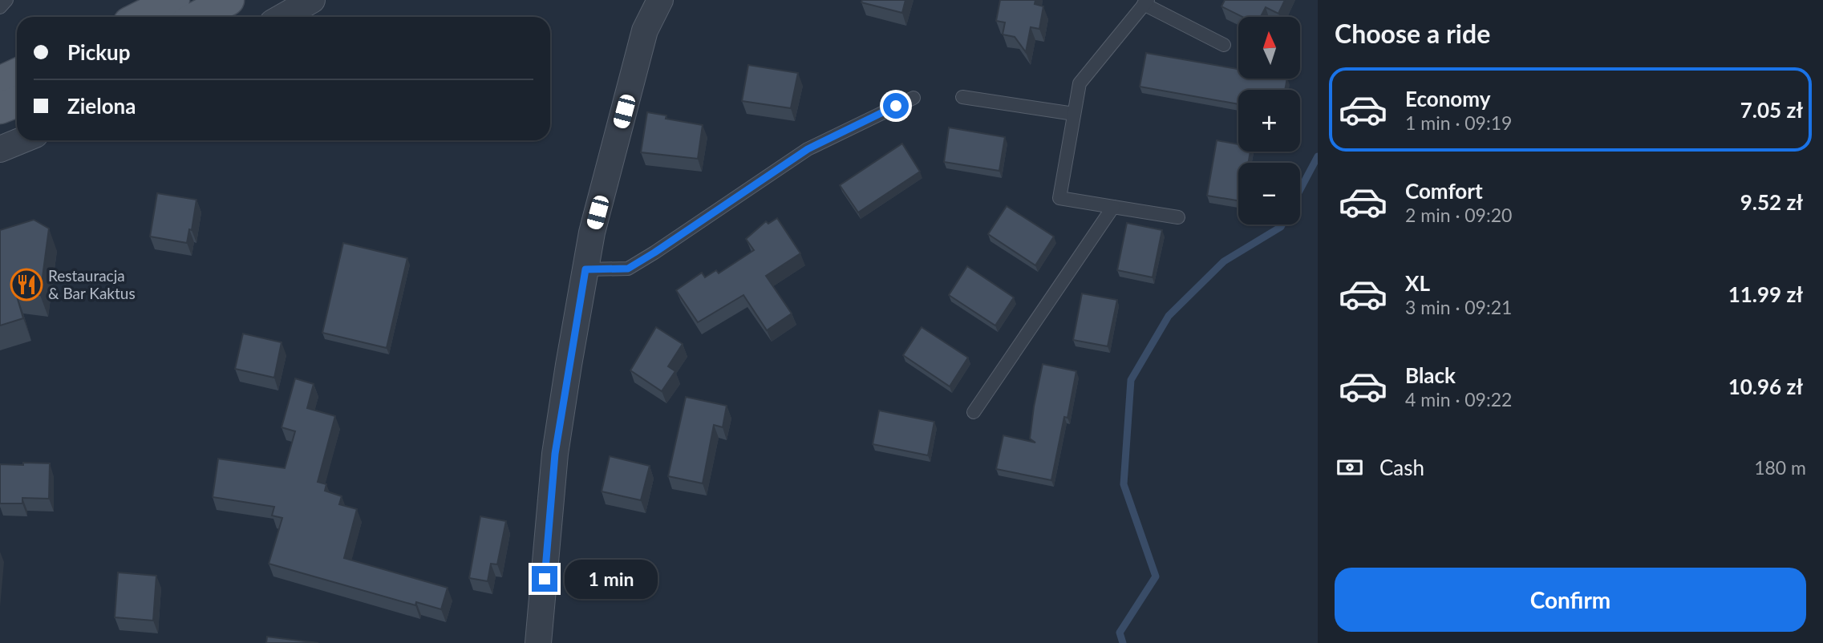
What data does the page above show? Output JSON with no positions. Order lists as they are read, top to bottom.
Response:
{
  "places": {
    "restaurant": ["Restauracja & Bar Kaktus"]
  },
  "north": "top",
  "page": {
    "heading": "Choose a ride",
    "map_buttons": ["+", "−"],
    "banner": ["Pickup", "Zielona"],
    "list": [
      {
        "name": "Economy",
        "note": "1 min · 09:19",
        "value": "7.05 zł"
      },
      {
        "name": "Comfort",
        "note": "2 min · 09:20",
        "value": "9.52 zł"
      },
      {
        "name": "XL",
        "note": "3 min · 09:21",
        "value": "11.99 zł"
      },
      {
        "name": "Black",
        "note": "4 min · 09:22",
        "value": "10.96 zł"
      }
    ],
    "pay": ["Cash", "180 m"],
    "buttons": "Confirm",
    "bubble": "1 min"
  }
}
